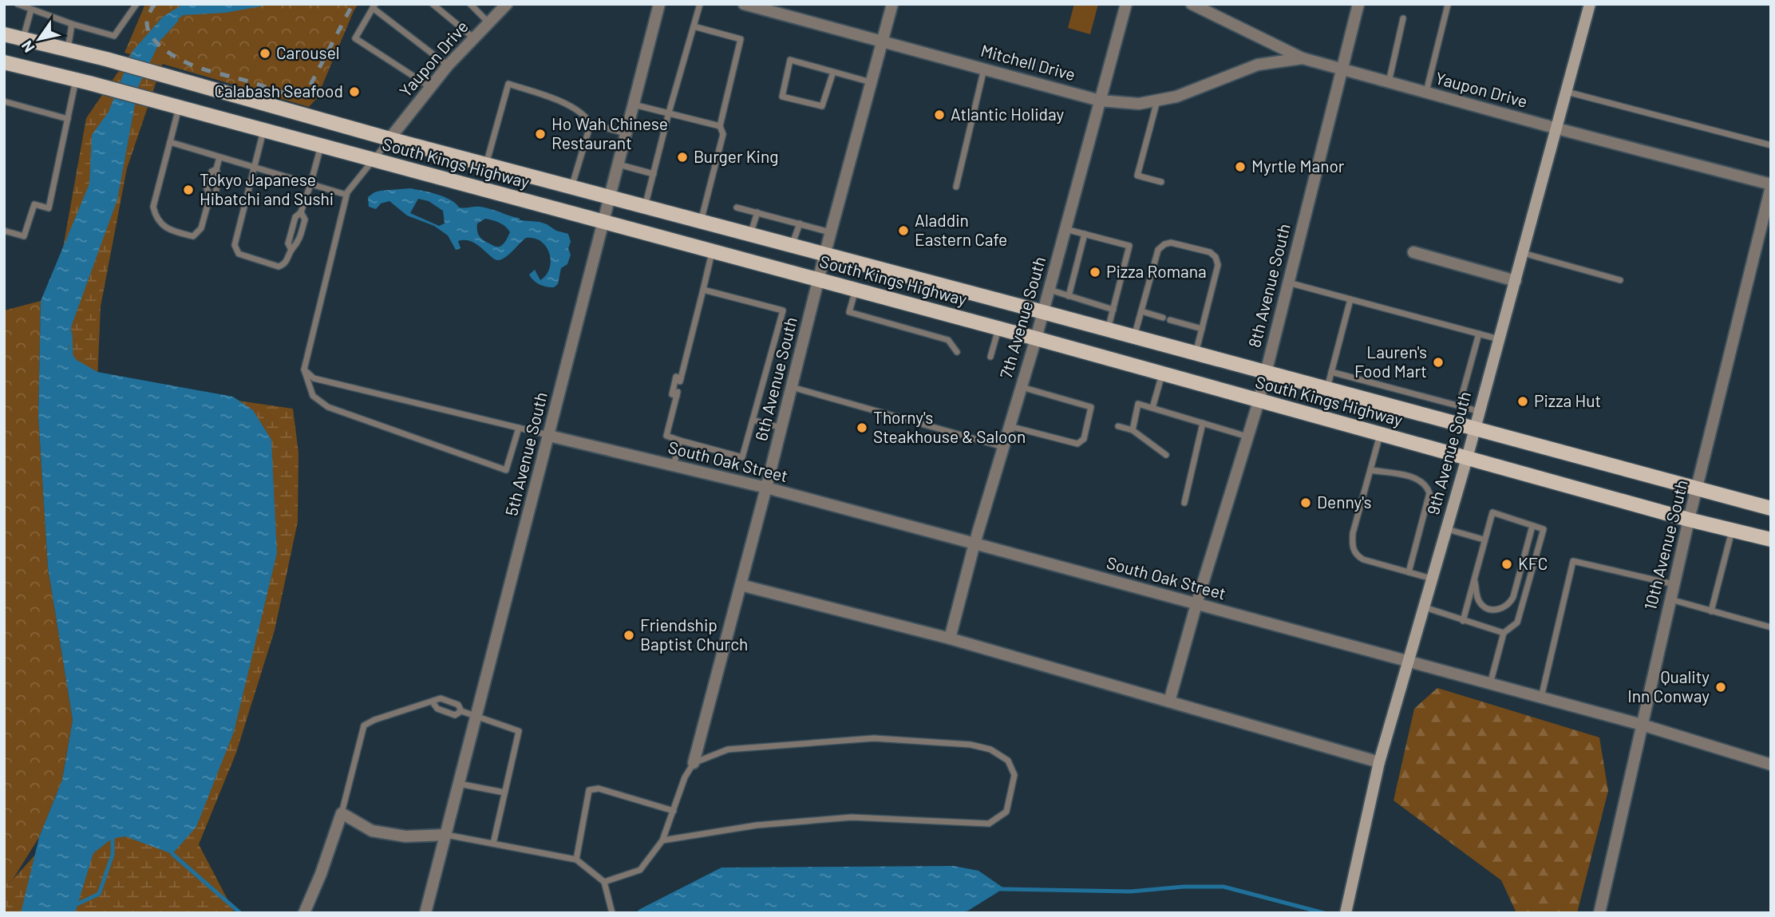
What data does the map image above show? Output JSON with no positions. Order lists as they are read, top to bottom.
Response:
{
  "streets": {
    "main road": ["South Kings Highway"],
    "street": [
      "Yaupon Drive",
      "Mitchell Drive",
      "8th Avenue South",
      "7th Avenue South",
      "6th Avenue South",
      "9th Avenue South",
      "5th Avenue South",
      "South Oak Street",
      "10th Avenue South"
    ]
  },
  "crossings": [
    ["Yaupon Drive", "Mitchell Drive"],
    ["Yaupon Drive", "South Kings Highway"],
    ["Yaupon Drive", "8th Avenue South"],
    ["Yaupon Drive", "9th Avenue South"],
    ["Yaupon Drive", "10th Avenue South"],
    ["Mitchell Drive", "7th Avenue South"],
    ["Mitchell Drive", "6th Avenue South"],
    ["South Kings Highway", "8th Avenue South"],
    ["South Kings Highway", "7th Avenue South"],
    ["South Kings Highway", "6th Avenue South"],
    ["South Kings Highway", "9th Avenue South"],
    ["South Kings Highway", "5th Avenue South"],
    ["South Kings Highway", "10th Avenue South"],
    ["8th Avenue South", "South Oak Street"],
    ["7th Avenue South", "South Oak Street"],
    ["6th Avenue South", "South Oak Street"],
    ["9th Avenue South", "South Oak Street"],
    ["5th Avenue South", "South Oak Street"],
    ["South Oak Street", "10th Avenue South"]
  ],
  "places": [
    "Carousel",
    "Calabash Seafood",
    "Atlantic Holiday",
    "Ho Wah Chinese Restaurant",
    "Burger King",
    "Myrtle Manor",
    "Tokyo Japanese Hibatchi and Sushi",
    "Aladdin Eastern Cafe",
    "Pizza Romana",
    "Lauren's Food Mart",
    "Pizza Hut",
    "Thorny's Steakhouse & Saloon",
    "Denny's",
    "KFC",
    "Friendship Baptist Church",
    "Quality Inn Conway"
  ],
  "north": "bottom left"
}
